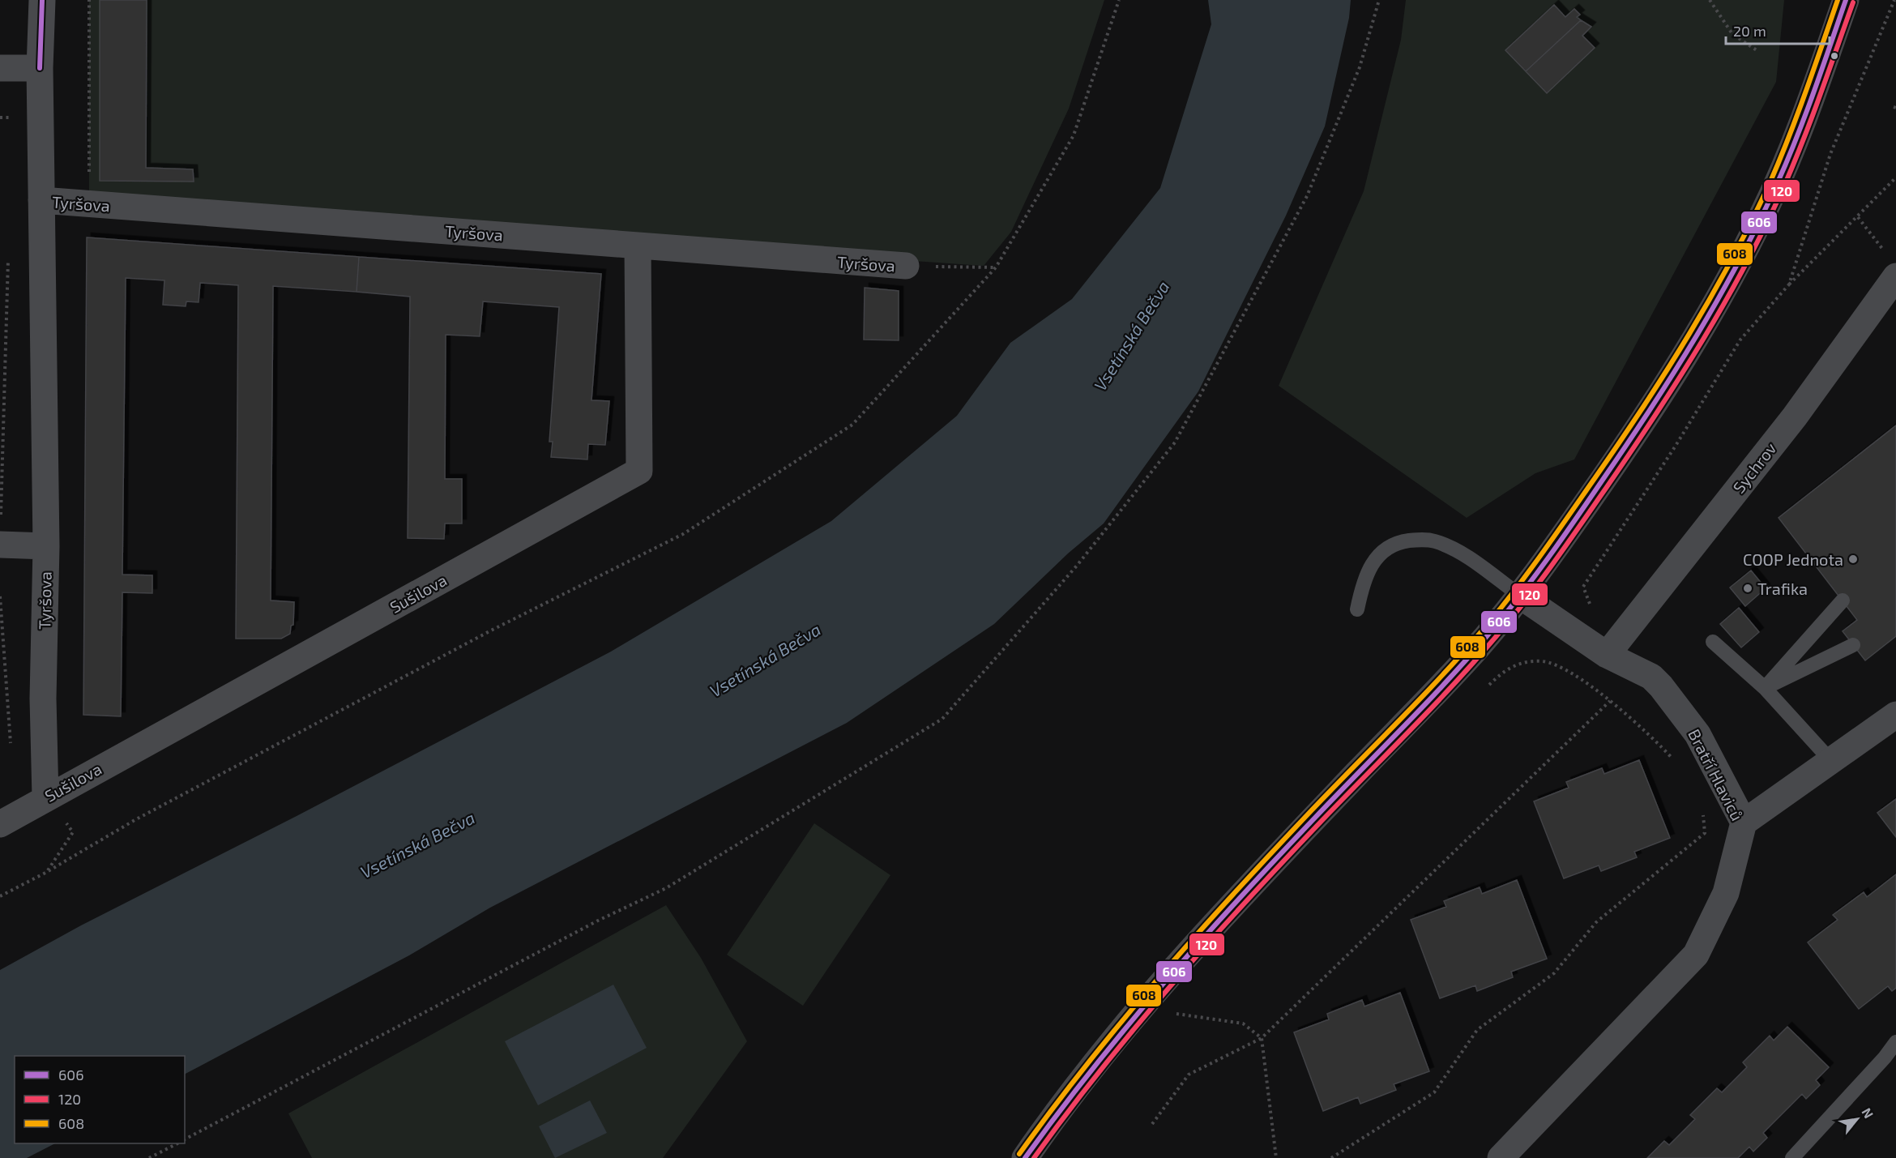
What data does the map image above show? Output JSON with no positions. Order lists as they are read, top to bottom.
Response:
{
  "streets": {
    "street": [
      "Tyršova",
      "Sychrov",
      "Sušilova",
      "Bratří Hlaviců"
    ]
  },
  "crossings": [
    ["Tyršova", "Sušilova"],
    ["Sychrov", "Bratří Hlaviců"]
  ],
  "water": ["Vsetínská Bečva"],
  "places": ["COOP Jednota", "Trafika"],
  "lines": ["transit line 606", "transit line 608", "transit line 120"],
  "legend": ["606", "120", "608"],
  "scale_bar": "20 m",
  "north": "top right"
}
